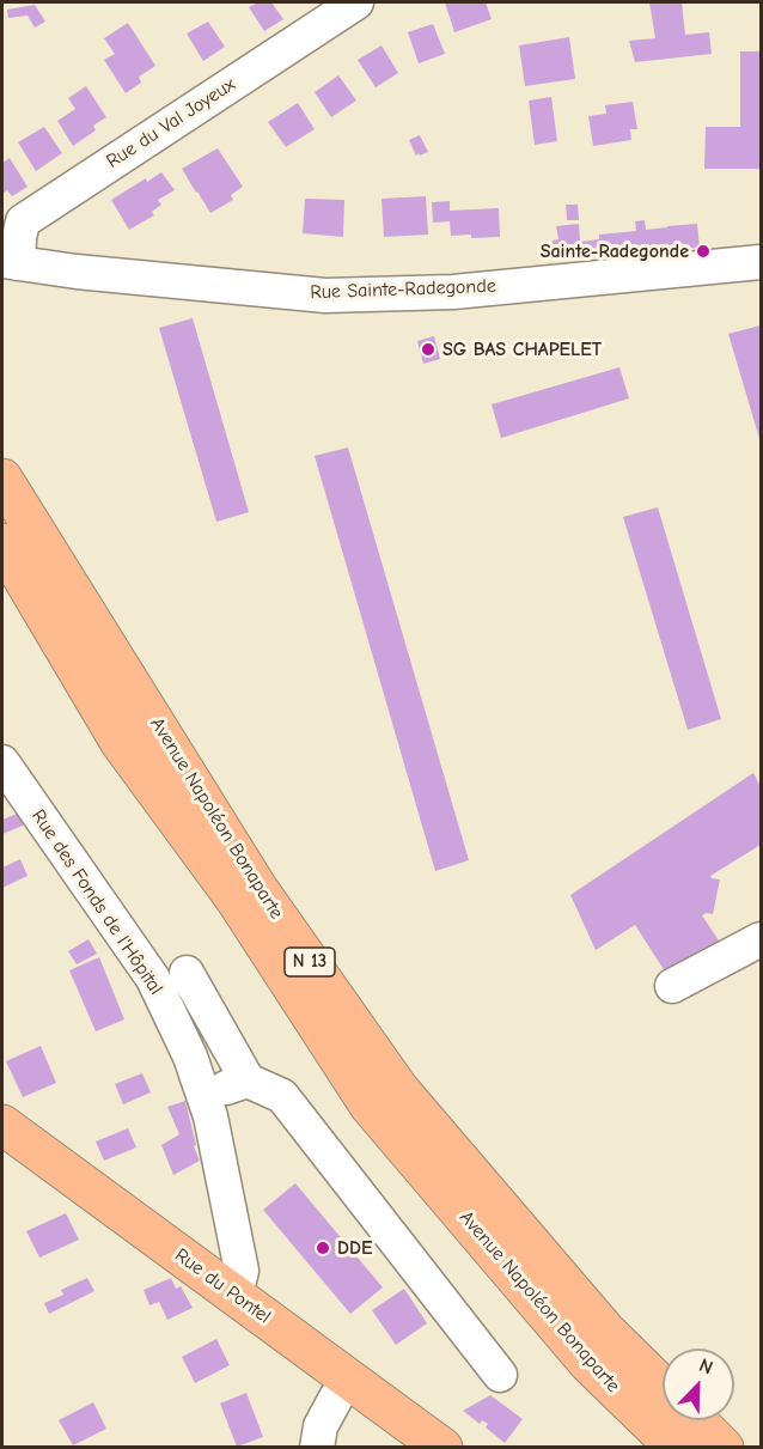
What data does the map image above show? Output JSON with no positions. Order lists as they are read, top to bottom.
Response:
{
  "streets": {
    "main road": ["Avenue Napoléon Bonaparte", "N 13", "Rue du Pontel"],
    "street": ["Rue du Val Joyeux", "Rue Sainte-Radegonde", "Rue des Fonds de l'Hôpital"]
  },
  "crossings": [
    ["Rue du Val Joyeux", "Rue Sainte-Radegonde"],
    ["Rue des Fonds de l'Hôpital", "Rue du Pontel"]
  ],
  "places": ["Sainte-Radegonde", "SG BAS CHAPELET", "DDE"],
  "north": "top right"
}
